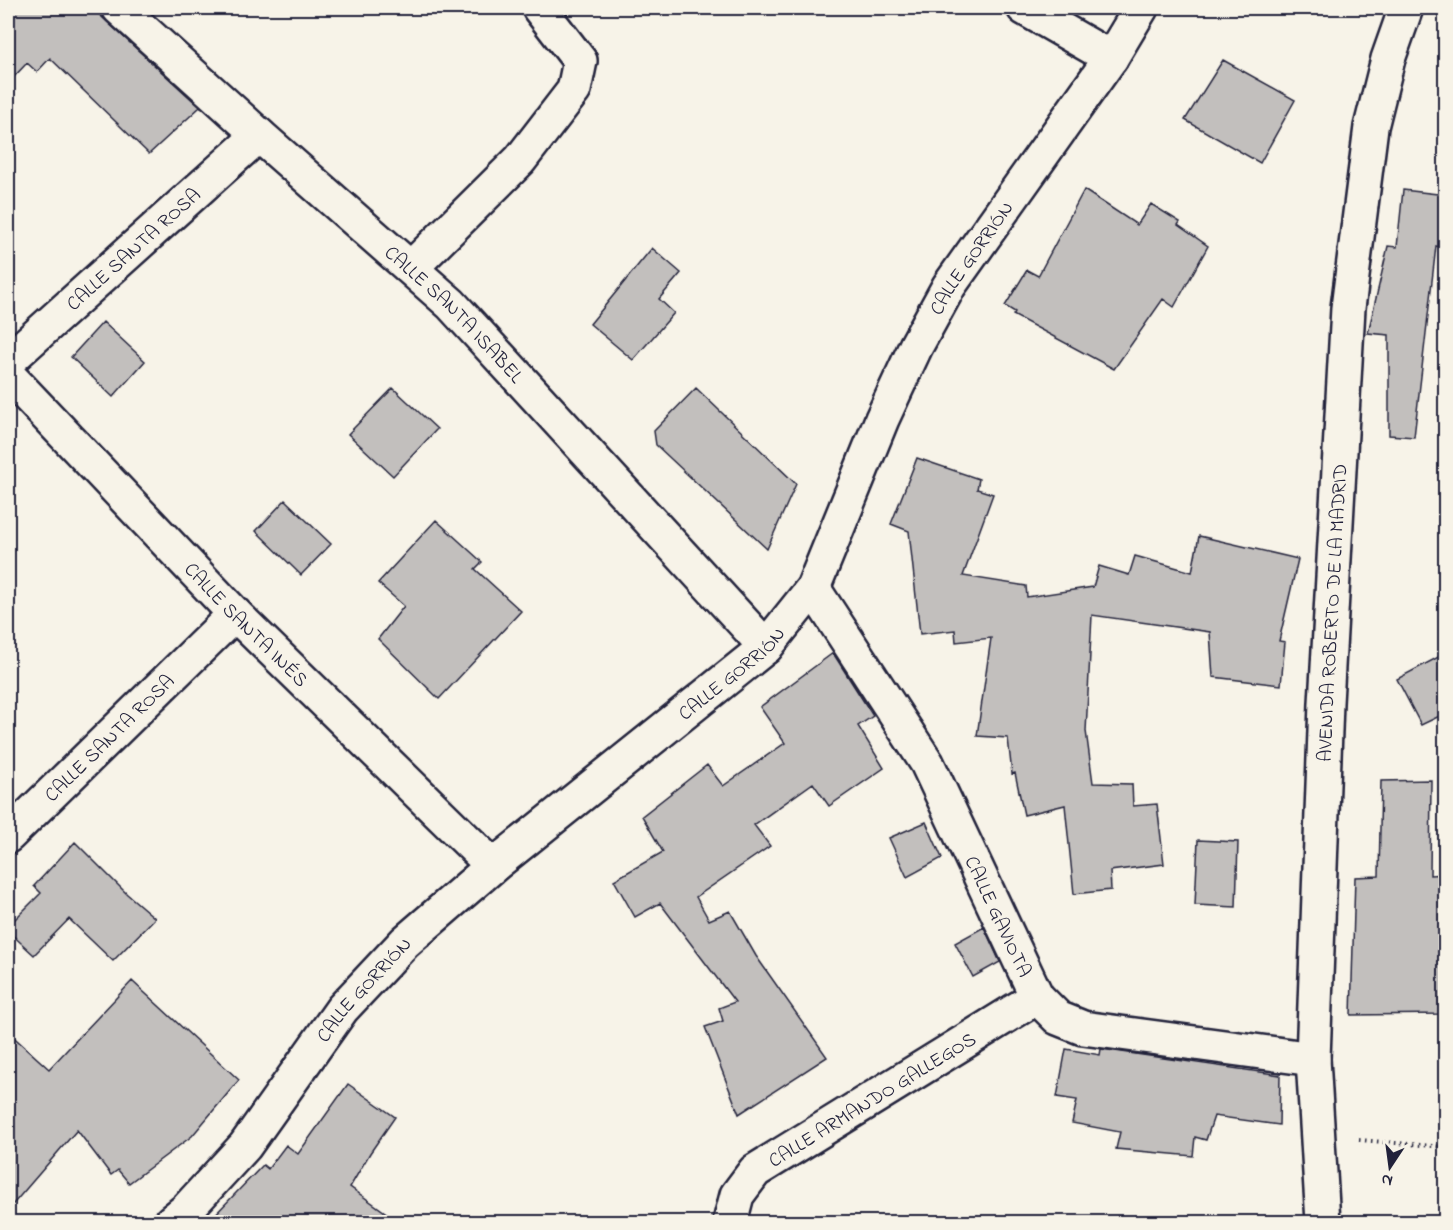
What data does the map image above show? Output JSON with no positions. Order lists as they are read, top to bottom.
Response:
{
  "streets": {
    "street": [
      "CALLE SANTA ROSA",
      "CALLE GORRIÓN",
      "CALLE SANTA ISABEL",
      "AVENIDA ROBERTO DE LA MADRID",
      "CALLE SANTA INÉS",
      "CALLE GAVIOTA",
      "CALLE ARMANDO GALLEGOS"
    ]
  },
  "crossings": [
    ["CALLE SANTA ROSA", "CALLE SANTA ISABEL"],
    ["CALLE SANTA ROSA", "CALLE SANTA INÉS"],
    ["CALLE GORRIÓN", "CALLE SANTA ISABEL"],
    ["CALLE GORRIÓN", "CALLE SANTA INÉS"],
    ["CALLE GORRIÓN", "CALLE GAVIOTA"],
    ["AVENIDA ROBERTO DE LA MADRID", "CALLE GAVIOTA"],
    ["CALLE GAVIOTA", "CALLE ARMANDO GALLEGOS"]
  ],
  "north": "bottom"
}
